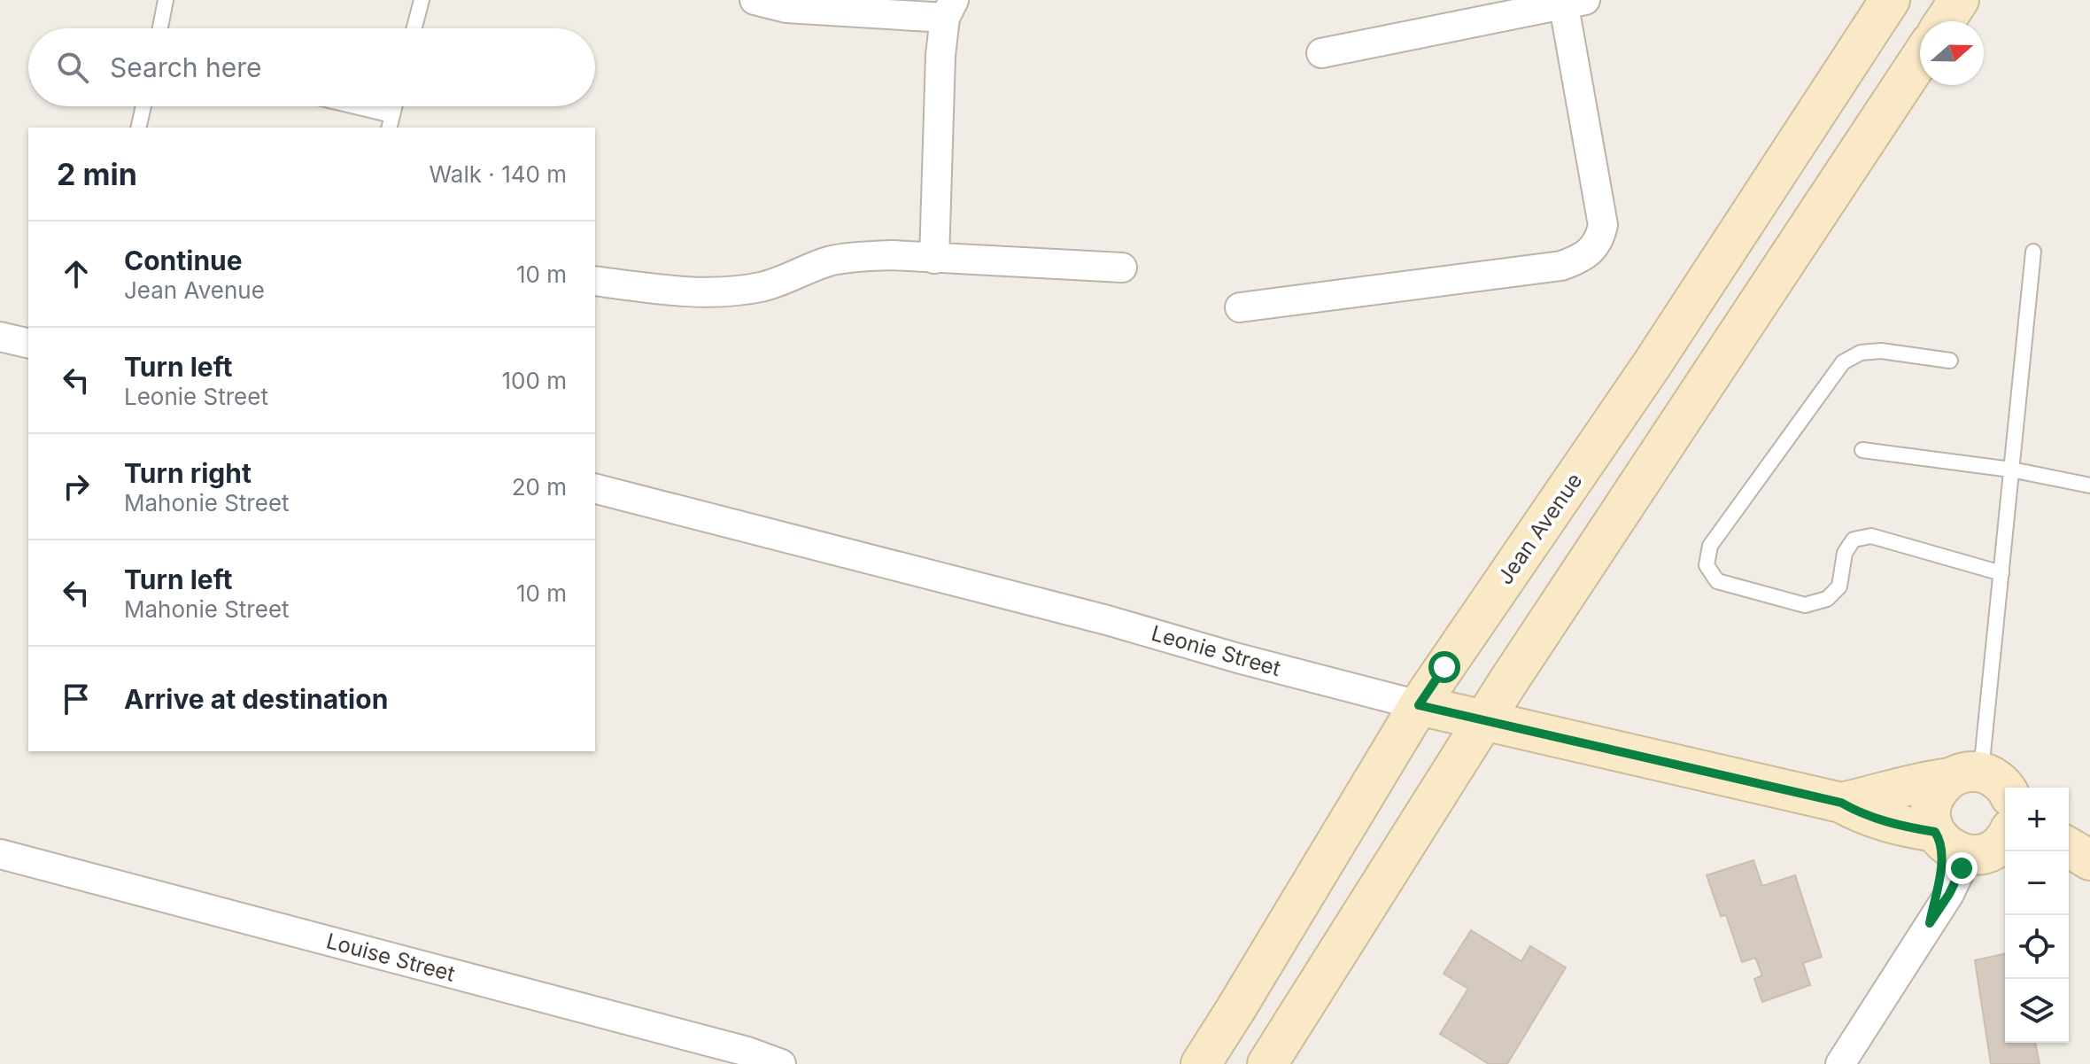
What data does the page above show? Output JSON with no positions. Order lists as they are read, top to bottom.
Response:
{
  "streets": {
    "main road": ["Jean Avenue", "Leonie Street"],
    "street": ["Louise Street"]
  },
  "crossings": [
    ["Jean Avenue", "Leonie Street"]
  ],
  "north": "right",
  "page": {
    "search": "Search here",
    "heading": ["2 min", "Walk · 140 m"],
    "list": [
      ["Continue", "Jean Avenue", "10 m"],
      ["Turn left", "Leonie Street", "100 m"],
      ["Turn right", "Mahonie Street", "20 m"],
      ["Turn left", "Mahonie Street", "10 m"],
      "Arrive at destination"
    ],
    "map_buttons": ["+", "−"]
  }
}
